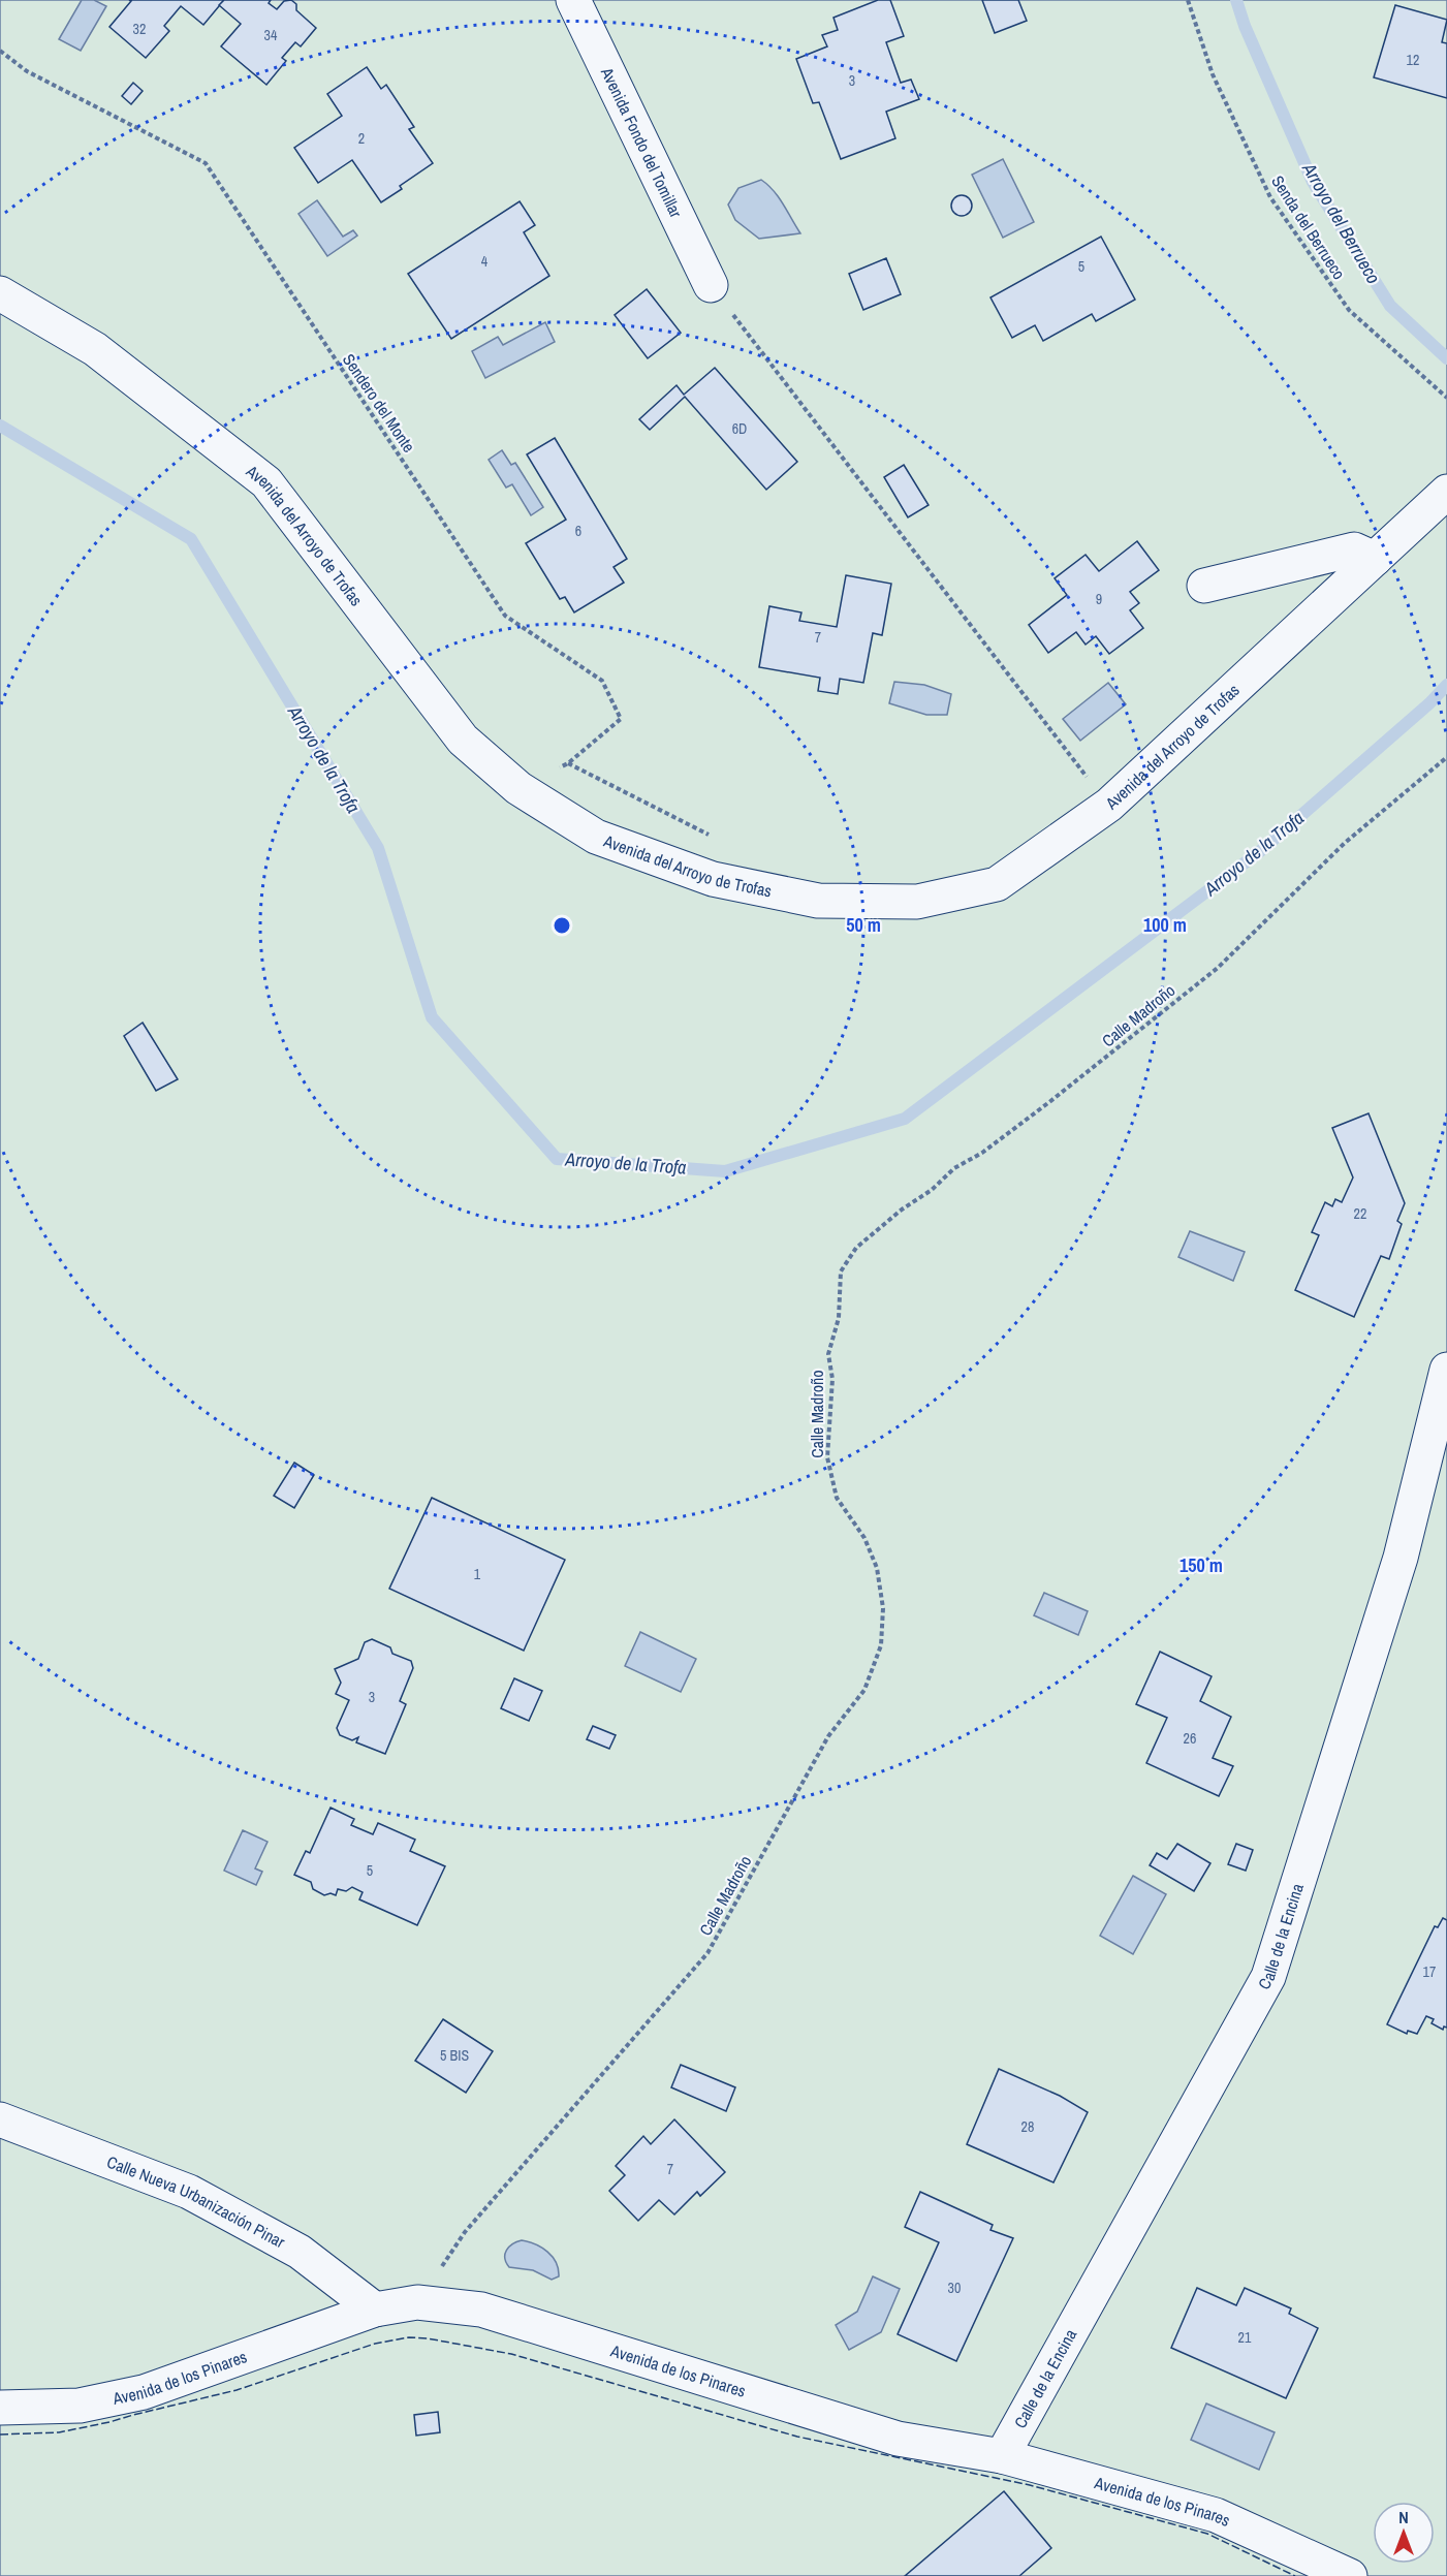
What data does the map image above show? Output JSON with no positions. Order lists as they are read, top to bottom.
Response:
{
  "streets": {
    "street": [
      "Avenida Fondo del Tomillar",
      "Avenida del Arroyo de Trofas",
      "Calle de la Encina",
      "Calle Nueva Urbanización Pinar",
      "Avenida de los Pinares"
    ],
    "path": ["Senda del Berrueco", "Sendero del Monte", "Calle Madroño"]
  },
  "crossings": [
    ["Sendero del Monte", "Avenida del Arroyo de Trofas"],
    ["Calle Madroño", "Avenida de los Pinares"],
    ["Calle de la Encina", "Avenida de los Pinares"],
    ["Calle Nueva Urbanización Pinar", "Avenida de los Pinares"]
  ],
  "water": ["Arroyo del Berrueco", "Arroyo de la Trofa"],
  "house_numbers": [
    "32",
    "34",
    "12",
    "3",
    "2",
    "4",
    "5",
    "6D",
    "6",
    "9",
    "7",
    "22",
    "1",
    "3",
    "26",
    "5",
    "17",
    "5 BIS",
    "28",
    "7",
    "30",
    "21"
  ],
  "north": "top",
  "rings": ["50 m", "100 m", "150 m"]
}
